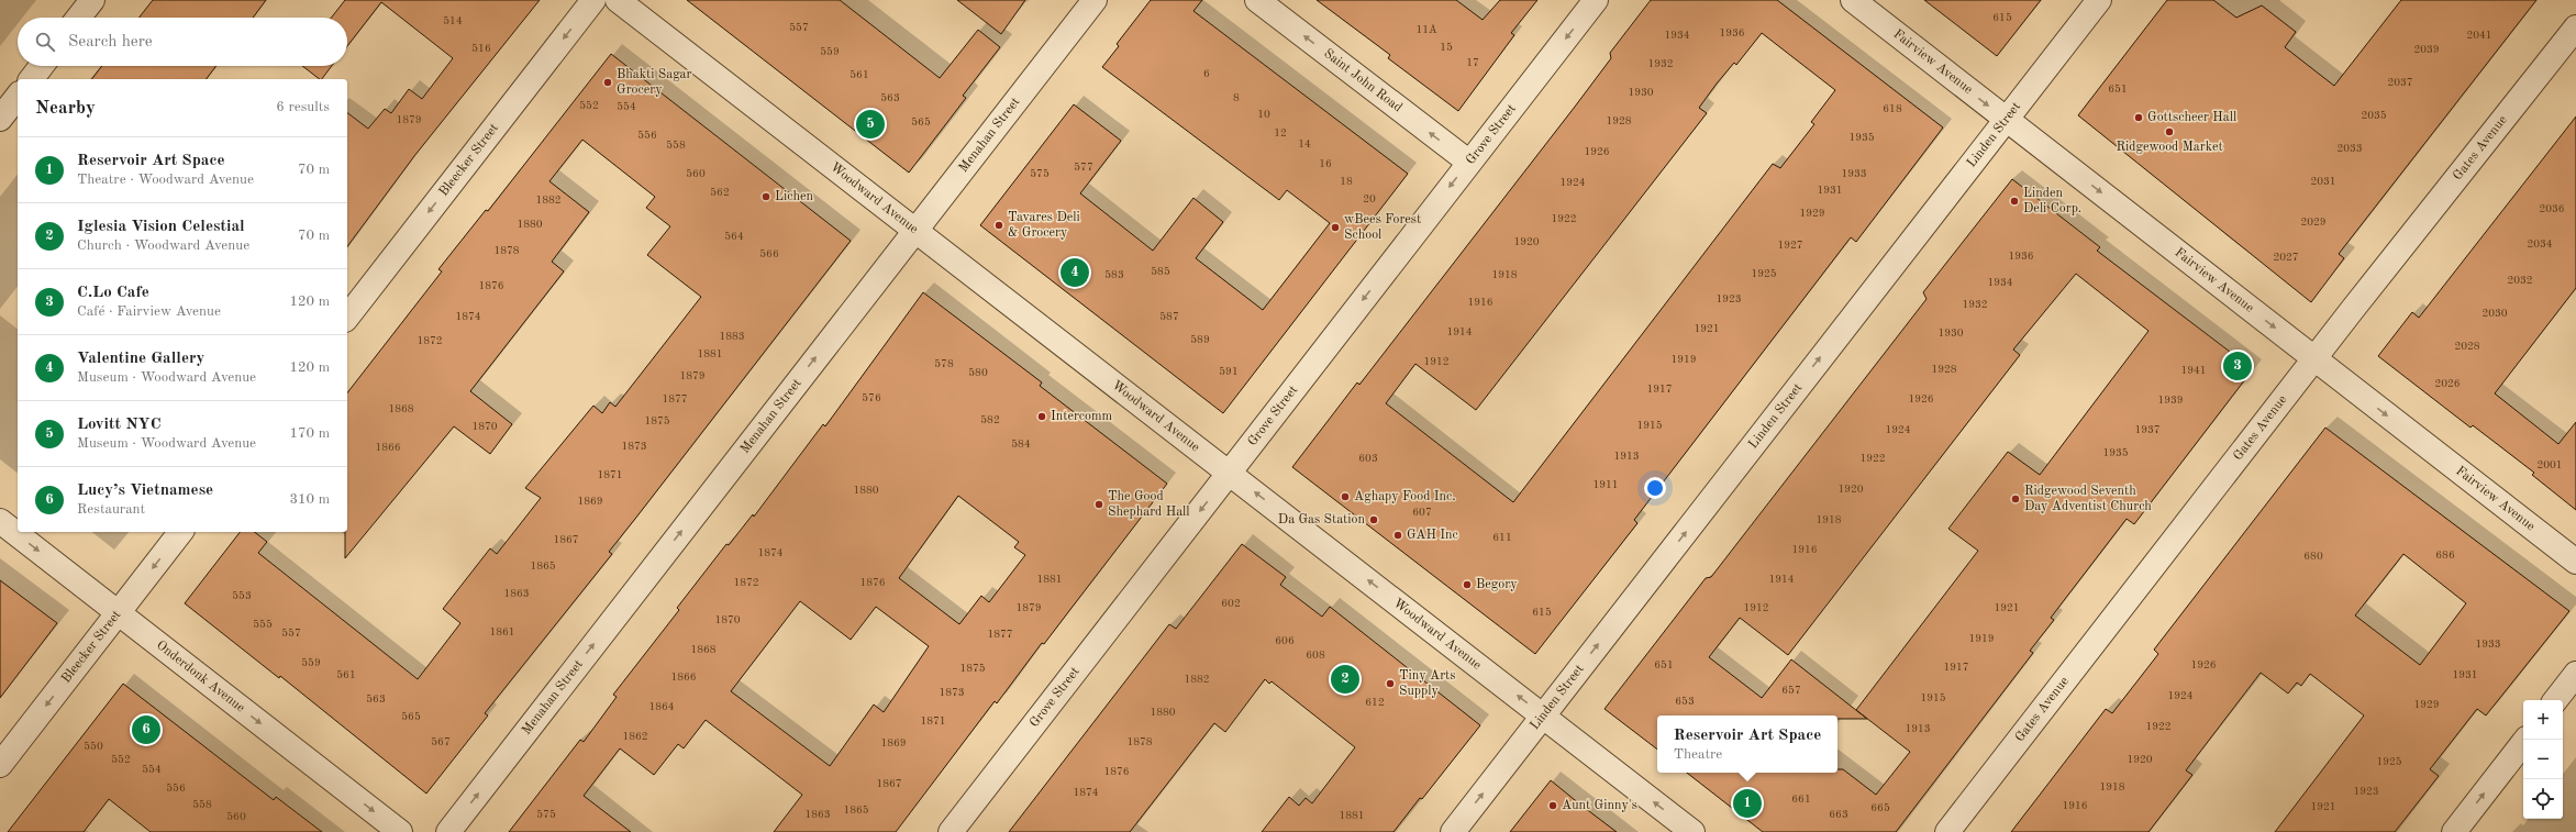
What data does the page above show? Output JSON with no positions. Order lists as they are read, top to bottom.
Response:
{
  "streets": {
    "street": [
      "Fairview Avenue",
      "Saint John Road",
      "Grove Street",
      "Linden Street",
      "Menahan Street",
      "Gates Avenue",
      "Bleecker Street",
      "Woodward Avenue",
      "Onderdonk Avenue"
    ]
  },
  "crossings": [
    ["Fairview Avenue", "Linden Street"],
    ["Fairview Avenue", "Gates Avenue"],
    ["Saint John Road", "Grove Street"],
    ["Grove Street", "Woodward Avenue"],
    ["Linden Street", "Woodward Avenue"],
    ["Menahan Street", "Woodward Avenue"],
    ["Bleecker Street", "Onderdonk Avenue"]
  ],
  "one_way": [
    "Fairview Avenue",
    "Saint John Road",
    "Grove Street",
    "Linden Street",
    "Menahan Street",
    "Bleecker Street",
    "Woodward Avenue",
    "Onderdonk Avenue"
  ],
  "places": [
    "Bhakti Sagar Grocery",
    "Gottscheer Hall",
    "Ridgewood Market",
    "Lichen",
    "Linden Deli Corp.",
    "Tavares Deli & Grocery",
    "wBees Forest School",
    "Intercomm",
    "Aghapy Food Inc.",
    "Ridgewood Seventh Day Adventist Church",
    "The Good Shephard Hall",
    "Da Gas Station",
    "GAH Inc",
    "Begory",
    "Tiny Arts Supply",
    "Aunt Ginny's"
  ],
  "house_numbers": [
    "615",
    "514",
    "557",
    "11A",
    "1936",
    "1934",
    "2041",
    "15",
    "516",
    "2039",
    "559",
    "17",
    "1932",
    "6",
    "561",
    "2037",
    "651",
    "1930",
    "563",
    "8",
    "552",
    "554",
    "618",
    "10",
    "2035",
    "1879",
    "1928",
    "565",
    "12",
    "556",
    "1935",
    "14",
    "558",
    "2033",
    "1926",
    "16",
    "577",
    "560",
    "575",
    "1933",
    "18",
    "2031",
    "1924",
    "1931",
    "562",
    "20",
    "1882",
    "2036",
    "1929",
    "1922",
    "2029",
    "1880",
    "564",
    "1920",
    "2034",
    "1927",
    "1878",
    "566",
    "1936",
    "2027",
    "585",
    "1925",
    "583",
    "1918",
    "2032",
    "1934",
    "1876",
    "1923",
    "1916",
    "1932",
    "2030",
    "1874",
    "587",
    "1921",
    "1914",
    "1930",
    "1883",
    "589",
    "1872",
    "2028",
    "1881",
    "1919",
    "1912",
    "578",
    "1928",
    "1941",
    "591",
    "580",
    "1879",
    "2026",
    "1917",
    "576",
    "1877",
    "1926",
    "1939",
    "1868",
    "582",
    "1875",
    "1915",
    "1870",
    "1924",
    "1937",
    "584",
    "1873",
    "1866",
    "1935",
    "1913",
    "603",
    "1922",
    "2001",
    "1871",
    "1911",
    "1920",
    "1880",
    "1869",
    "607",
    "1918",
    "611",
    "1867",
    "1916",
    "1874",
    "686",
    "680",
    "1865",
    "1881",
    "1914",
    "1872",
    "1876",
    "1863",
    "553",
    "602",
    "1879",
    "1912",
    "1921",
    "615",
    "1870",
    "555",
    "1861",
    "557",
    "1877",
    "1919",
    "606",
    "1933",
    "1868",
    "608",
    "559",
    "651",
    "1926",
    "1917",
    "1875",
    "561",
    "1931",
    "1866",
    "1882",
    "657",
    "1873",
    "1924",
    "1915",
    "563",
    "653",
    "612",
    "1929",
    "1864",
    "1880",
    "565",
    "1871",
    "1922",
    "1913",
    "1862",
    "567",
    "1878",
    "1869",
    "550",
    "552",
    "1920",
    "1925",
    "554",
    "1876",
    "1867",
    "1918",
    "556",
    "1923",
    "1874",
    "661",
    "558",
    "1916",
    "1921",
    "665",
    "1865",
    "575",
    "1863",
    "663",
    "1881",
    "560"
  ],
  "page": {
    "search": "Search here",
    "heading": ["Nearby", "6 results"],
    "pins": [
      "5",
      "4",
      "3",
      "2",
      "6",
      "1"
    ],
    "list": [
      {
        "mark": "1",
        "name": "Reservoir Art Space",
        "note": "Theatre · Woodward Avenue",
        "value": "70 m"
      },
      {
        "mark": "2",
        "name": "Iglesia Vision Celestial",
        "note": "Church · Woodward Avenue",
        "value": "70 m"
      },
      {
        "mark": "3",
        "name": "C.Lo Cafe",
        "note": "Café · Fairview Avenue",
        "value": "120 m"
      },
      {
        "mark": "4",
        "name": "Valentine Gallery",
        "note": "Museum · Woodward Avenue",
        "value": "120 m"
      },
      {
        "mark": "5",
        "name": "Lovitt NYC",
        "note": "Museum · Woodward Avenue",
        "value": "170 m"
      },
      {
        "mark": "6",
        "name": "Lucy’s Vietnamese",
        "note": "Restaurant",
        "value": "310 m"
      }
    ],
    "map_buttons": ["+", "−"],
    "popup": ["Reservoir Art Space", "Theatre"]
  }
}
